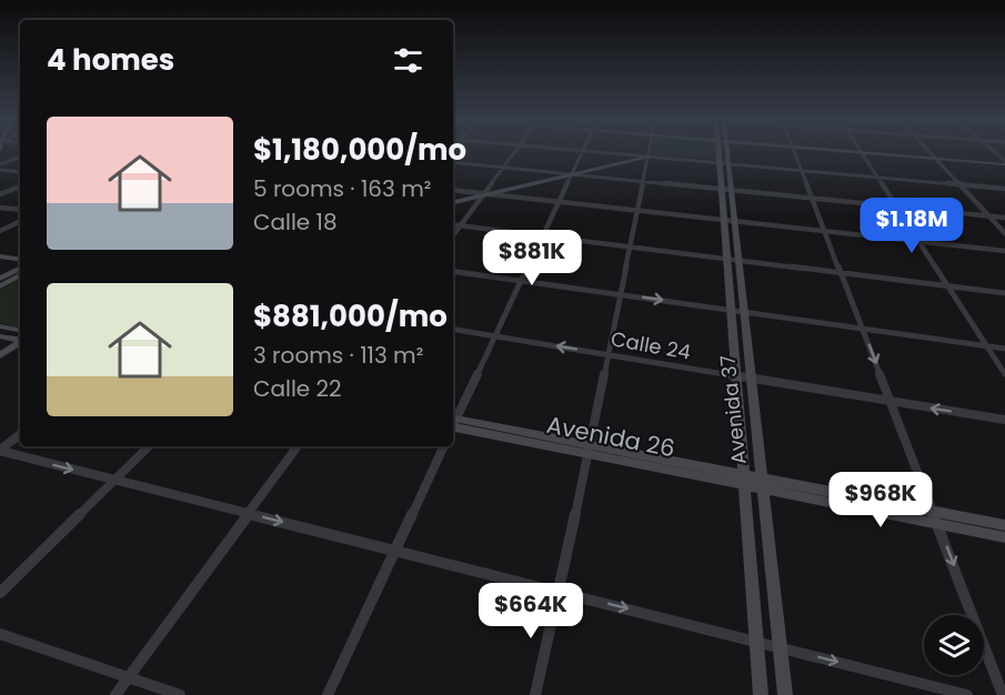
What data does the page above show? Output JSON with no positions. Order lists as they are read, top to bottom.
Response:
{
  "streets": {
    "main road": ["Avenida 37", "Avenida 26"],
    "street": ["Calle 24"]
  },
  "crossings": [
    ["Calle 24", "Avenida 37"],
    ["Avenida 37", "Avenida 26"]
  ],
  "one_way": ["Calle 24"],
  "page": {
    "heading": "4 homes",
    "list": [
      {
        "name": "$1,180,000/mo",
        "note": "5 rooms · 163 m² · Calle 18"
      },
      {
        "name": "$881,000/mo",
        "note": "3 rooms · 113 m² · Calle 22"
      }
    ],
    "price": [
      "$1.18M",
      "$881K",
      "$968K",
      "$664K"
    ]
  }
}
